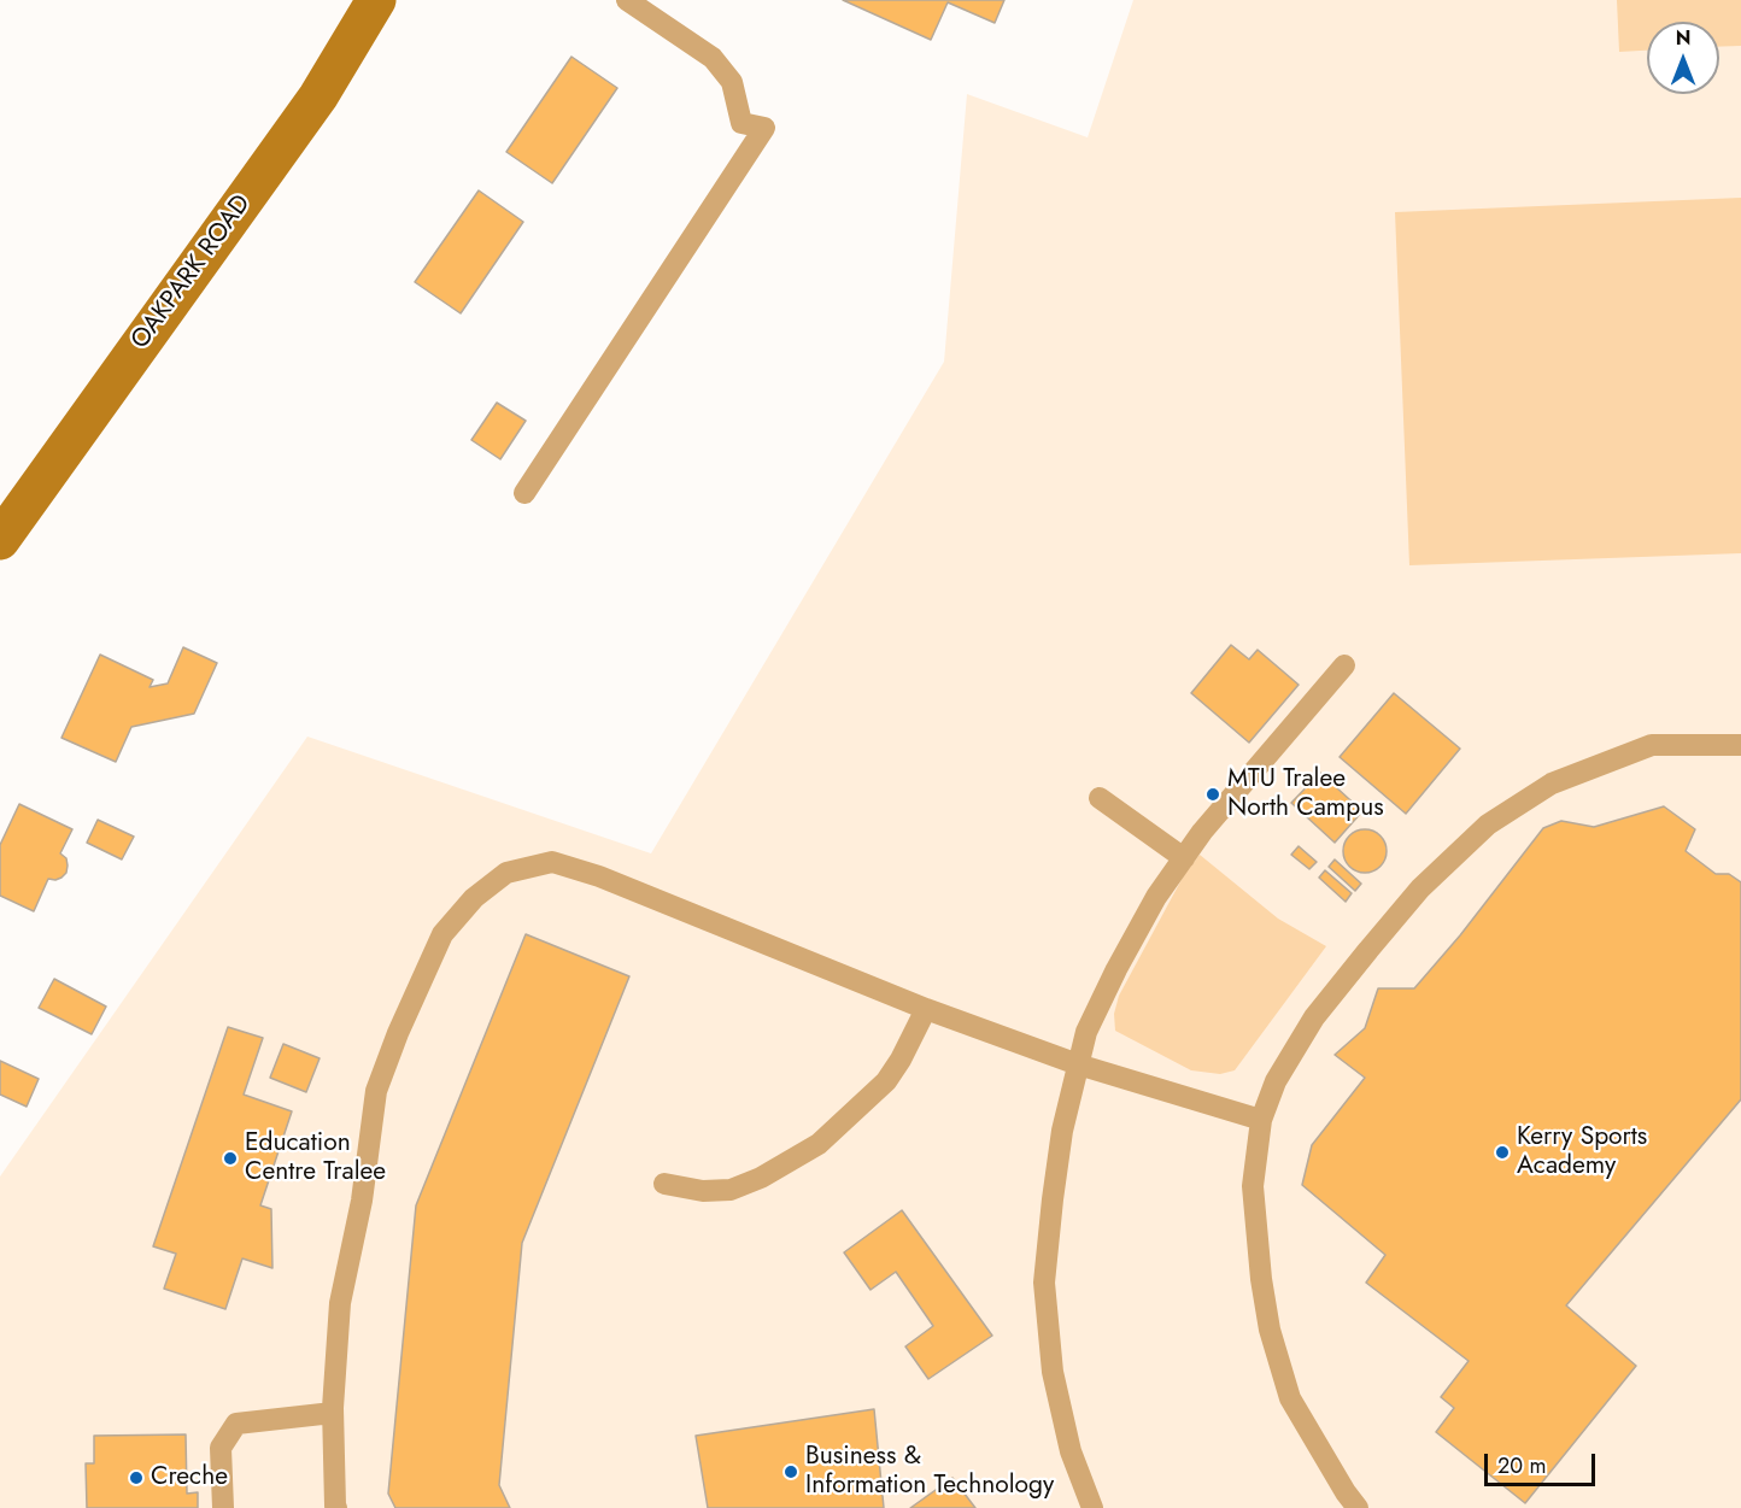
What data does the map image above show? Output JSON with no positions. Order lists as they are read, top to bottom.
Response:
{
  "streets": {
    "main road": ["OAKPARK ROAD"]
  },
  "places": [
    "MTU Tralee North Campus",
    "Kerry Sports Academy",
    "Education Centre Tralee",
    "Business & Information Technology",
    "Creche"
  ],
  "scale_bar": "20 m",
  "north": "top"
}
